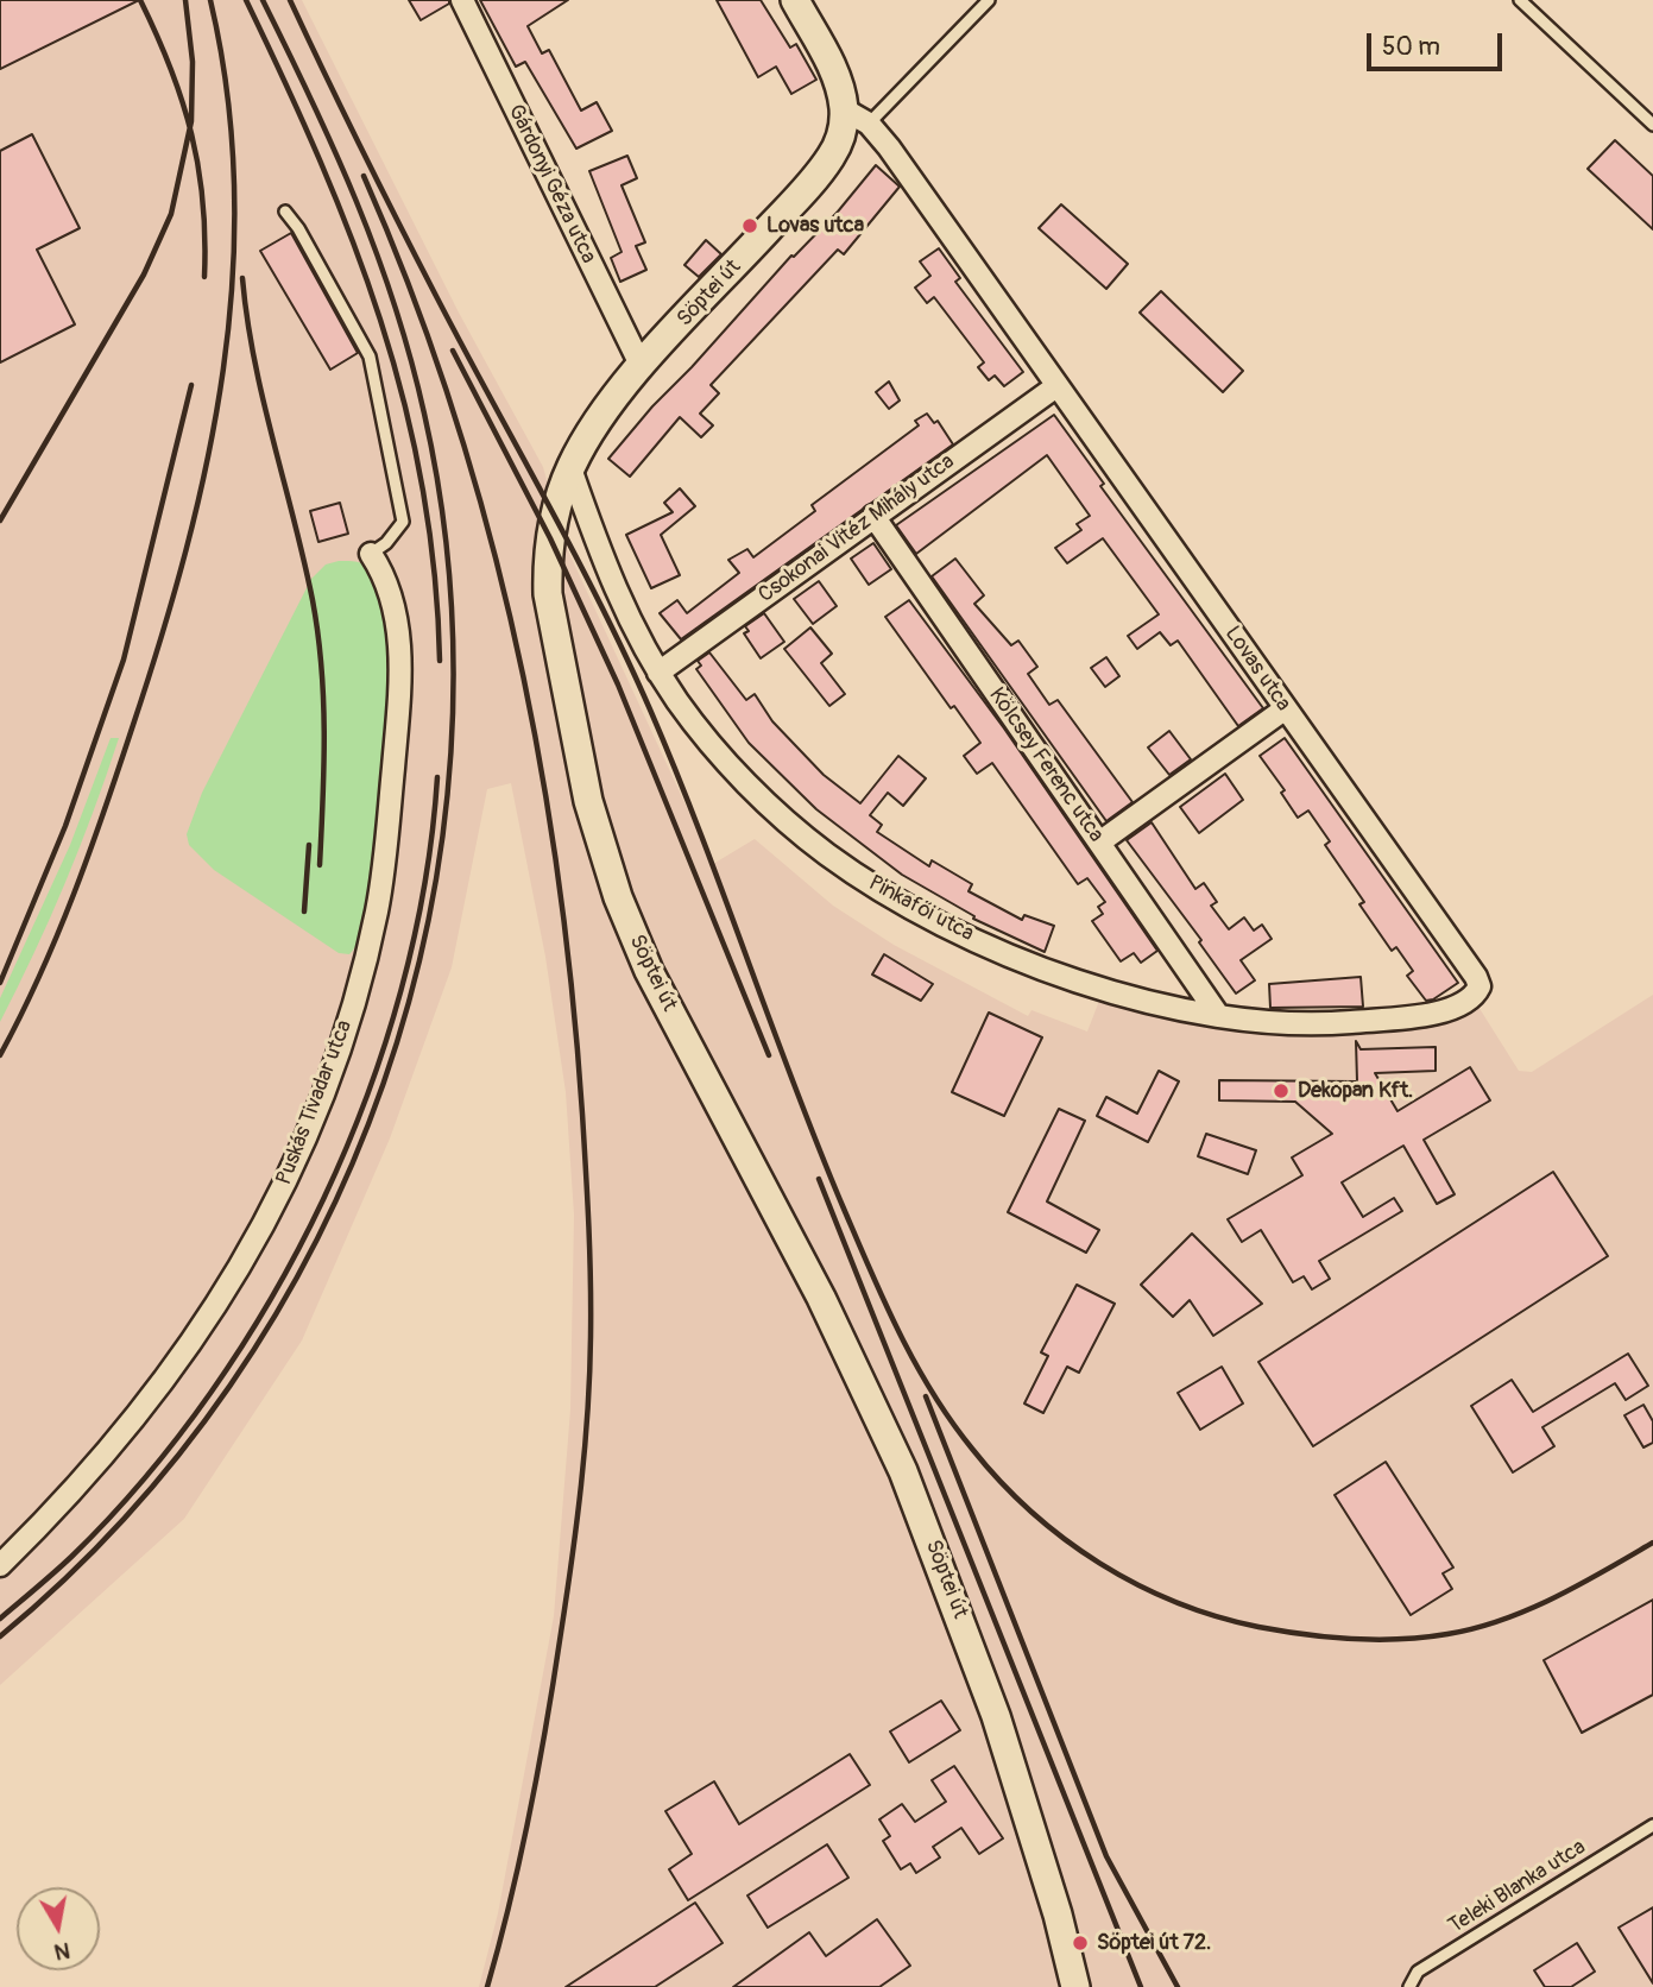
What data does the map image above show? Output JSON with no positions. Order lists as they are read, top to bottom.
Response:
{
  "streets": {
    "street": [
      "Gárdonyi Géza utca",
      "Söptei út",
      "Csokonai Vitéz Mihály utca",
      "Lovas utca",
      "Kölcsey Ferenc utca",
      "Pinkafői utca",
      "Puskás Tivadar utca"
    ],
    "lane": ["Teleki Blanka utca"]
  },
  "crossings": [
    ["Gárdonyi Géza utca", "Söptei út"],
    ["Söptei út", "Lovas utca"],
    ["Söptei út", "Pinkafői utca"],
    ["Csokonai Vitéz Mihály utca", "Lovas utca"],
    ["Csokonai Vitéz Mihály utca", "Kölcsey Ferenc utca"],
    ["Csokonai Vitéz Mihály utca", "Pinkafői utca"],
    ["Lovas utca", "Pinkafői utca"],
    ["Kölcsey Ferenc utca", "Pinkafői utca"]
  ],
  "places": ["Lovas utca", "Dekopan Kft.", "Söptei út 72."],
  "scale_bar": "50 m",
  "north": "bottom"
}
